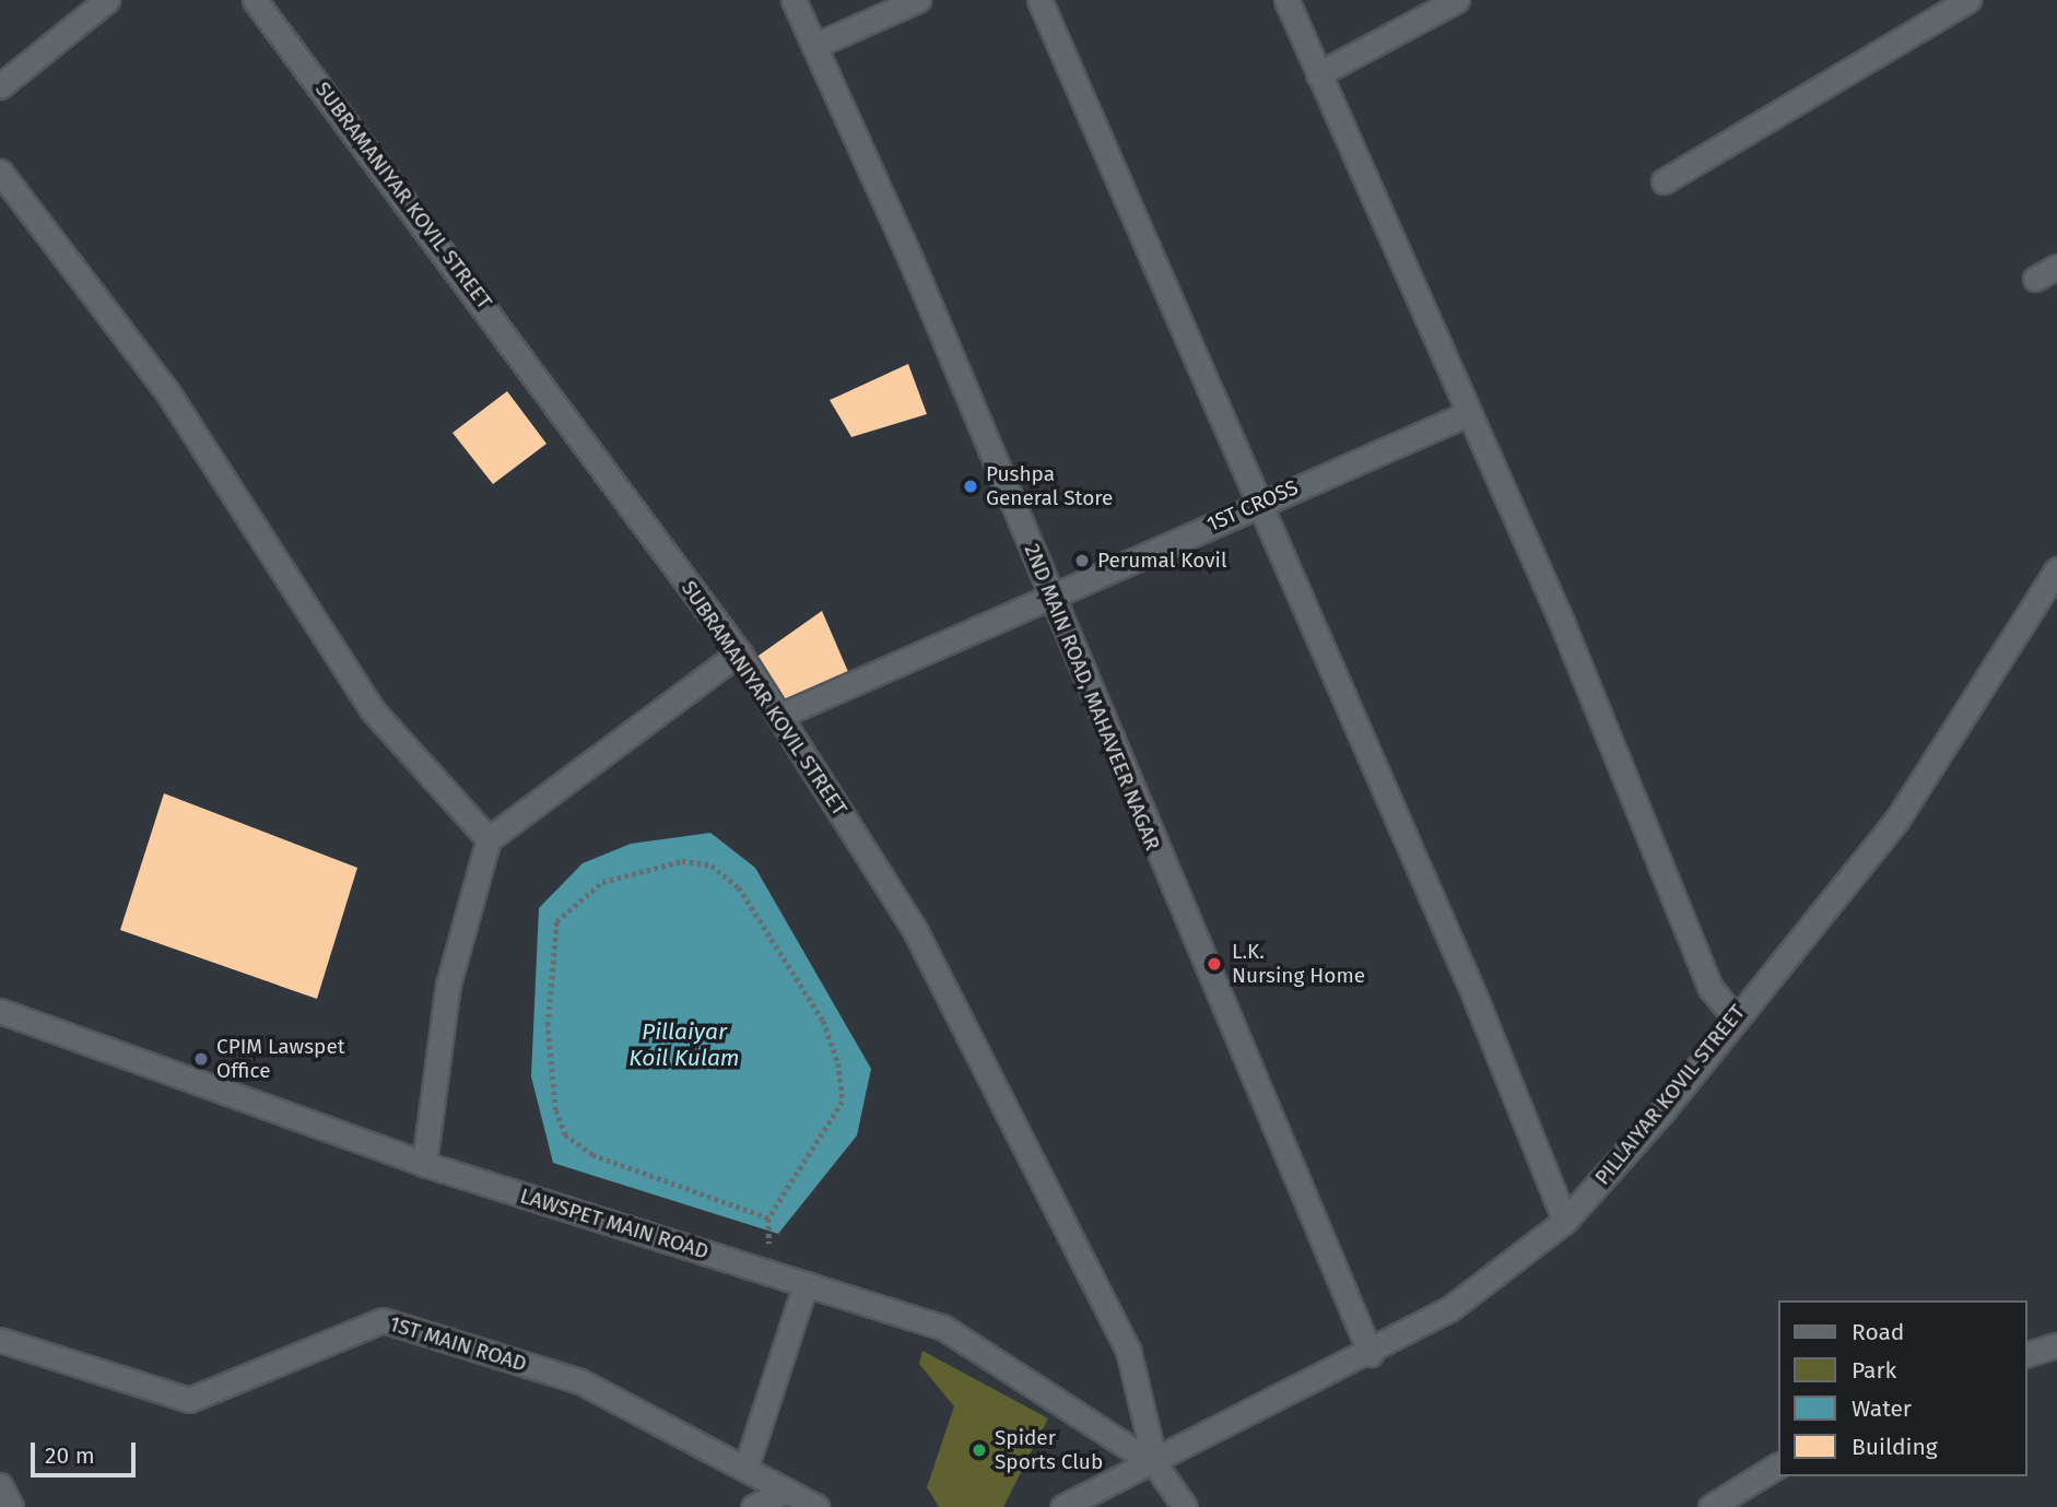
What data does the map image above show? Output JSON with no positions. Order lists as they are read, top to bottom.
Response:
{
  "streets": {
    "street": [
      "SUBRAMANIYAR KOVIL STREET",
      "1ST CROSS",
      "2ND MAIN ROAD, MAHAVEER NAGAR",
      "PILLAIYAR KOVIL STREET",
      "LAWSPET MAIN ROAD",
      "1ST MAIN ROAD"
    ]
  },
  "crossings": [
    ["SUBRAMANIYAR KOVIL STREET", "1ST CROSS"],
    ["SUBRAMANIYAR KOVIL STREET", "PILLAIYAR KOVIL STREET"],
    ["SUBRAMANIYAR KOVIL STREET", "LAWSPET MAIN ROAD"],
    ["1ST CROSS", "2ND MAIN ROAD, MAHAVEER NAGAR"],
    ["2ND MAIN ROAD, MAHAVEER NAGAR", "PILLAIYAR KOVIL STREET"],
    ["PILLAIYAR KOVIL STREET", "LAWSPET MAIN ROAD"]
  ],
  "water": ["Pillaiyar Koil Kulam"],
  "places": [
    "Pushpa General Store",
    "Perumal Kovil",
    "L.K. Nursing Home",
    "CPIM Lawspet Office",
    "Spider Sports Club"
  ],
  "legend": [
    "Road",
    "Park",
    "Water",
    "Building"
  ],
  "scale_bar": "20 m"
}
